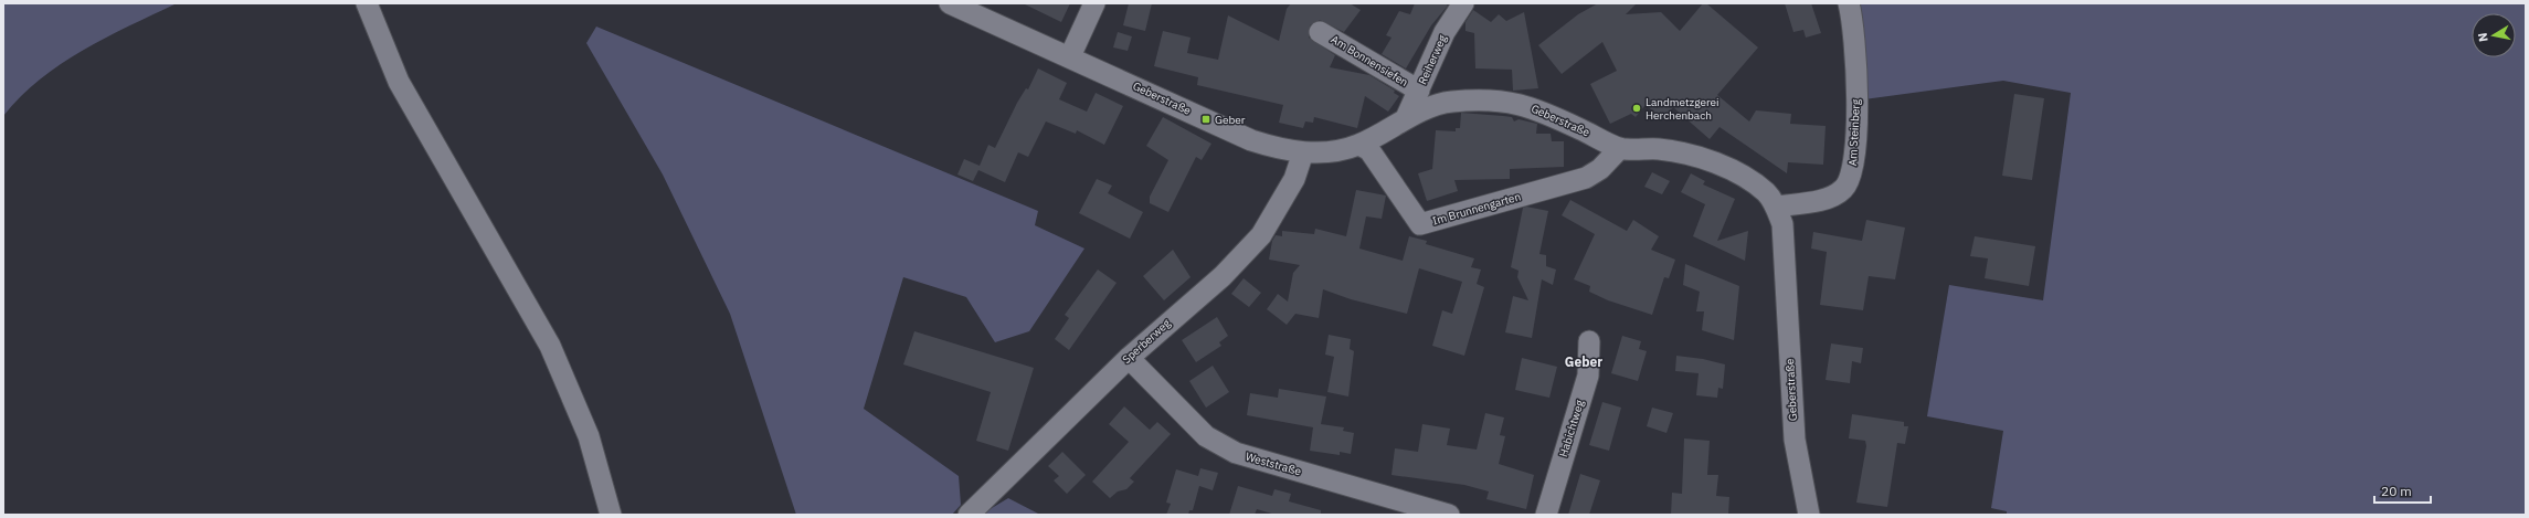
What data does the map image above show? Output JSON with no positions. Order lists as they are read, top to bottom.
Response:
{
  "streets": {
    "street": [
      "Reiherweg",
      "Am Bonnensiefen",
      "Geberstraße",
      "Am Steinberg",
      "Im Brunnengarten",
      "Sperberweg",
      "Habichtweg",
      "Weststraße"
    ]
  },
  "crossings": [
    ["Reiherweg", "Am Bonnensiefen"],
    ["Reiherweg", "Geberstraße"],
    ["Geberstraße", "Am Steinberg"],
    ["Geberstraße", "Im Brunnengarten"],
    ["Geberstraße", "Sperberweg"],
    ["Sperberweg", "Weststraße"]
  ],
  "districts": ["Geber"],
  "places": {
    "other": ["Landmetzgerei Herchenbach"],
    "transit": ["Geber"]
  },
  "scale_bar": "20 m",
  "north": "left"
}
